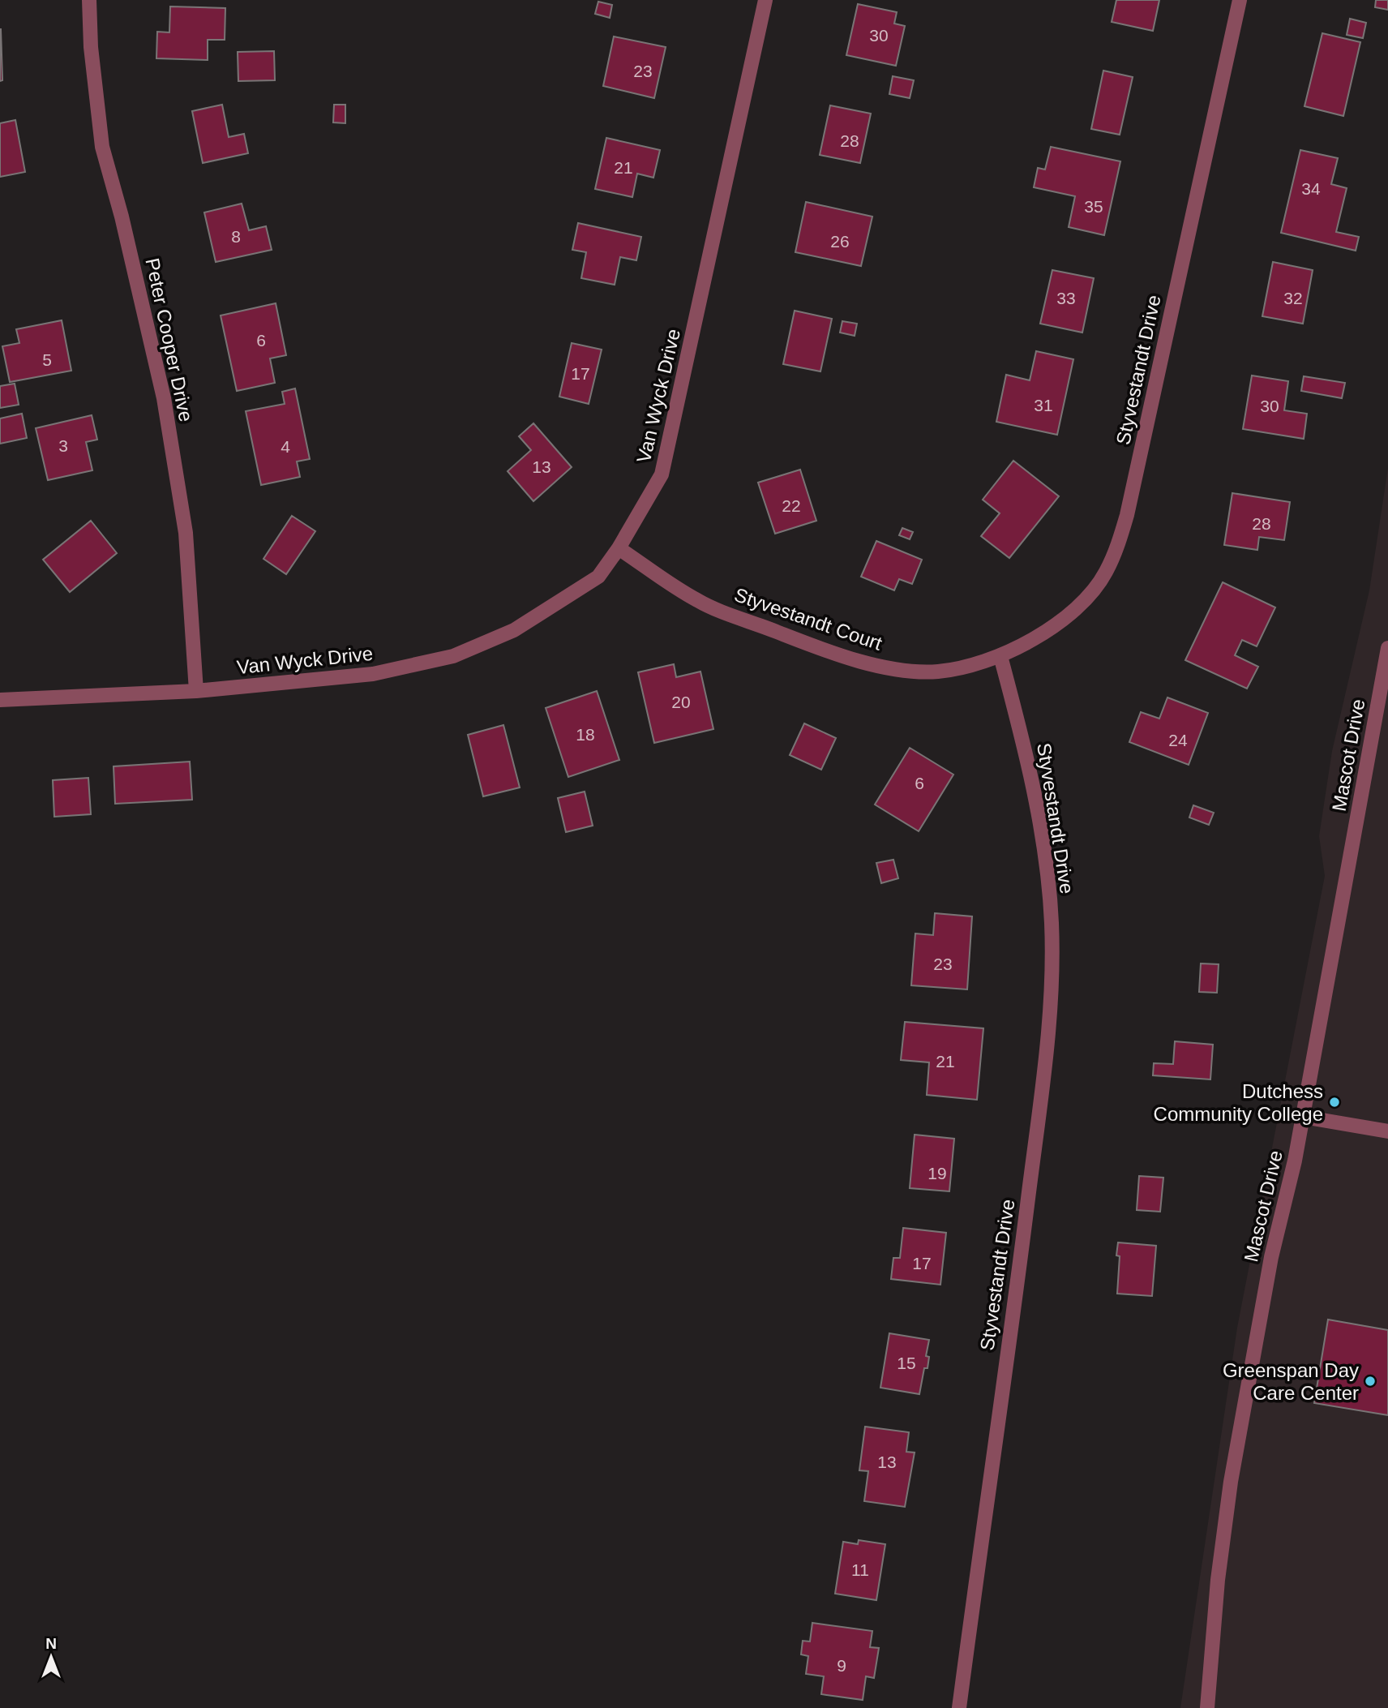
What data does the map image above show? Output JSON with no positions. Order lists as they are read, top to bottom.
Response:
{
  "streets": {
    "street": [
      "Peter Cooper Drive",
      "Styvestandt Drive",
      "Van Wyck Drive",
      "Styvestandt Court",
      "Mascot Drive"
    ]
  },
  "crossings": [
    ["Peter Cooper Drive", "Van Wyck Drive"],
    ["Styvestandt Drive", "Styvestandt Court"],
    ["Van Wyck Drive", "Styvestandt Court"]
  ],
  "places": ["Dutchess Community College", "Greenspan Day Care Center"],
  "house_numbers": [
    "30",
    "23",
    "28",
    "21",
    "34",
    "35",
    "8",
    "26",
    "33",
    "32",
    "6",
    "5",
    "17",
    "31",
    "30",
    "3",
    "4",
    "13",
    "22",
    "28",
    "20",
    "18",
    "24",
    "6",
    "23",
    "21",
    "19",
    "17",
    "15",
    "13",
    "11",
    "9"
  ],
  "north": "top"
}
